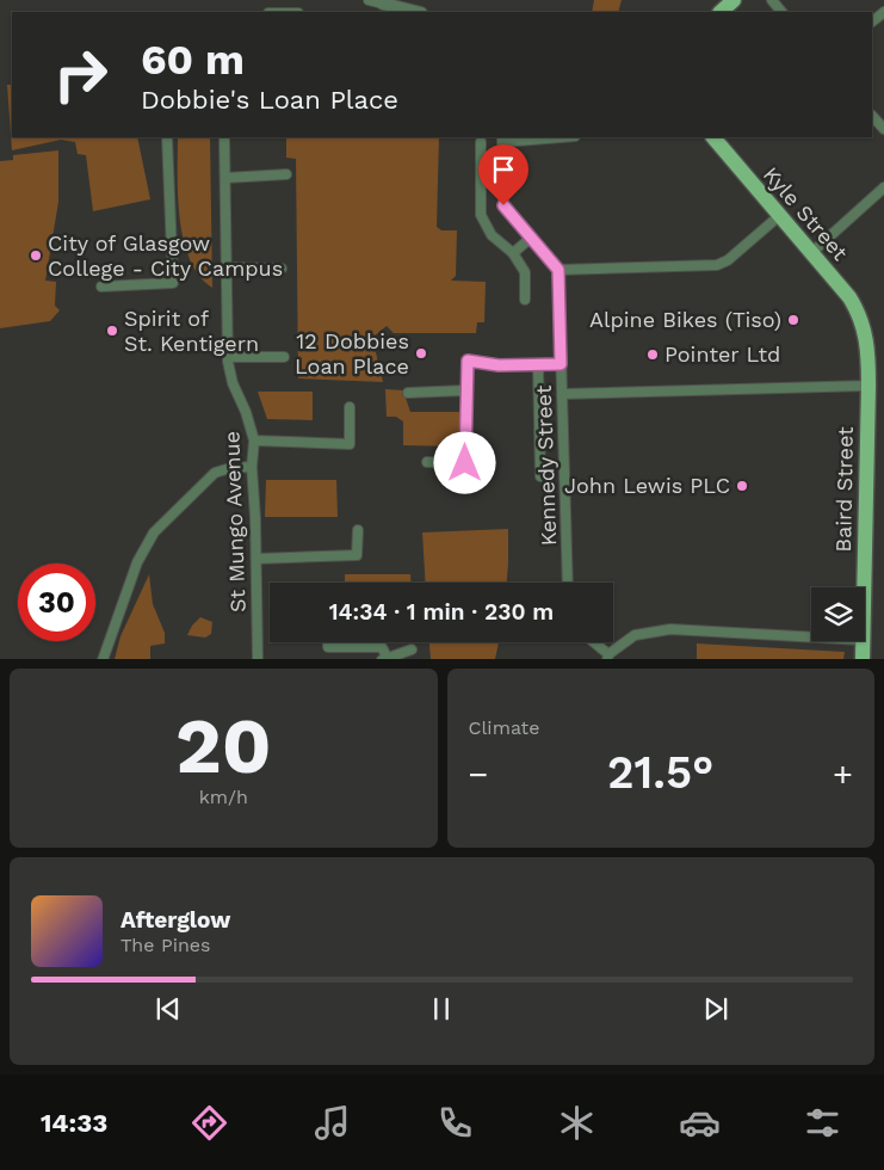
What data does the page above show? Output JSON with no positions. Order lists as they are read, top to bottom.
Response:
{
  "streets": {
    "main road": ["Kyle Street", "Baird Street"],
    "street": ["Kennedy Street", "St Mungo Avenue"]
  },
  "crossings": [
    ["Kyle Street", "Baird Street"]
  ],
  "places": [
    "City of Glasgow College - City Campus",
    "Alpine Bikes (Tiso)",
    "Spirit of St. Kentigern",
    "12 Dobbies Loan Place",
    "Pointer Ltd",
    "John Lewis PLC"
  ],
  "page": {
    "turn": ["60 m", "Dobbie's Loan Place"],
    "limit": "30",
    "trip": "14:34 · 1 min · 230 m",
    "tile": [
      ["20", "km/h"],
      "Climate"
    ],
    "heat": ["−", "21.5°", "+"],
    "song": ["Afterglow", "The Pines"],
    "tabs": "14:33"
  }
}
